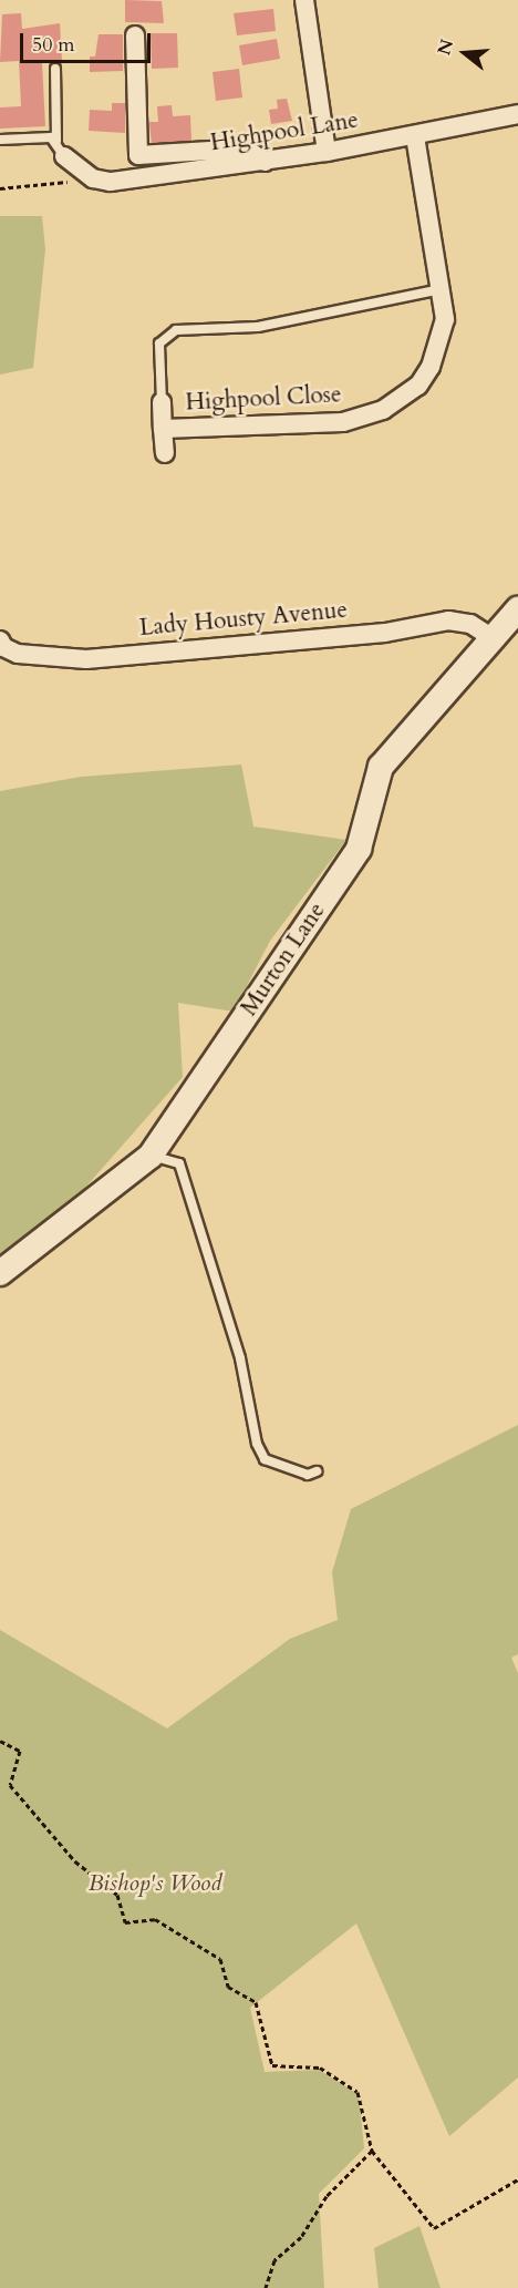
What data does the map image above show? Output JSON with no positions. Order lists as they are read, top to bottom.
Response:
{
  "streets": {
    "street": [
      "Highpool Lane",
      "Highpool Close",
      "Lady Housty Avenue",
      "Murton Lane"
    ]
  },
  "crossings": [
    ["Highpool Lane", "Highpool Close"],
    ["Lady Housty Avenue", "Murton Lane"]
  ],
  "parks": ["Bishop's Wood"],
  "scale_bar": "50 m",
  "north": "left"
}
